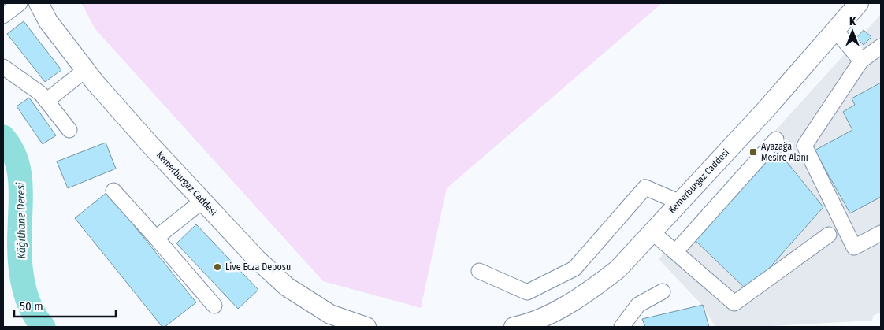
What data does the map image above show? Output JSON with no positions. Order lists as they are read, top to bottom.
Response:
{
  "streets": {
    "main road": ["Kemerburgaz Caddesi"]
  },
  "water": ["Kâğıthane Deresi"],
  "places": {
    "transit": ["Ayazağa Mesire Alanı"],
    "other": ["Live Ecza Deposu"]
  },
  "scale_bar": "50 m",
  "north": "top"
}
